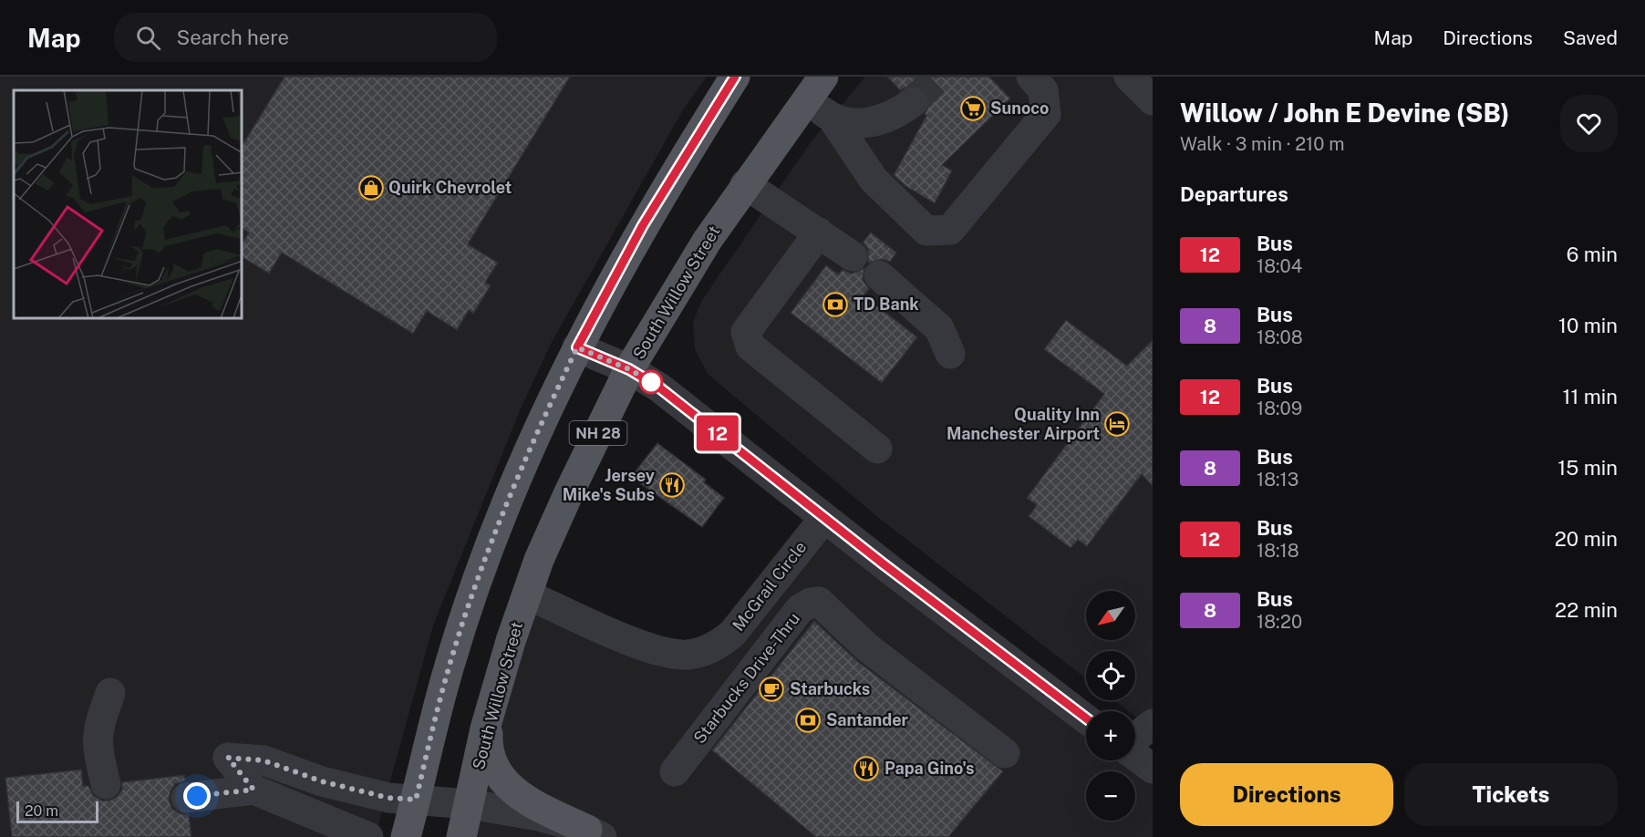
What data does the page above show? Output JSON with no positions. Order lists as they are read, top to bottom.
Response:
{
  "streets": {
    "main road": ["South Willow Street", "NH 28"],
    "street": ["McGrail Circle", "Starbucks Drive-Thru"]
  },
  "crossings": [
    ["South Willow Street", "McGrail Circle"]
  ],
  "places": {
    "supermarket": ["Sunoco"],
    "shop": ["Quirk Chevrolet"],
    "bank": ["TD Bank", "Santander"],
    "hotel": ["Quality Inn Manchester Airport"],
    "restaurant": ["Jersey Mike's Subs", "Papa Gino's"],
    "cafe": ["Starbucks"]
  },
  "lines": ["bus line 12"],
  "scale_bar": "20 m",
  "north": "bottom left",
  "page": {
    "header": "Map",
    "search": "Search here",
    "nav": ["Map", "Directions", "Saved"],
    "on_map": "12",
    "heading": [
      ["Willow / John E Devine (SB)", "Walk · 3 min · 210 m"],
      "Departures"
    ],
    "list": [
      {
        "mark": "12",
        "name": "Bus",
        "note": "18:04",
        "value": "6 min"
      },
      {
        "mark": "8",
        "name": "Bus",
        "note": "18:08",
        "value": "10 min"
      },
      {
        "mark": "12",
        "name": "Bus",
        "note": "18:09",
        "value": "11 min"
      },
      {
        "mark": "8",
        "name": "Bus",
        "note": "18:13",
        "value": "15 min"
      },
      {
        "mark": "12",
        "name": "Bus",
        "note": "18:18",
        "value": "20 min"
      },
      {
        "mark": "8",
        "name": "Bus",
        "note": "18:20",
        "value": "22 min"
      }
    ],
    "map_buttons": ["+", "−"],
    "buttons": ["Directions", "Tickets"],
    "scale": "20 m"
  }
}
